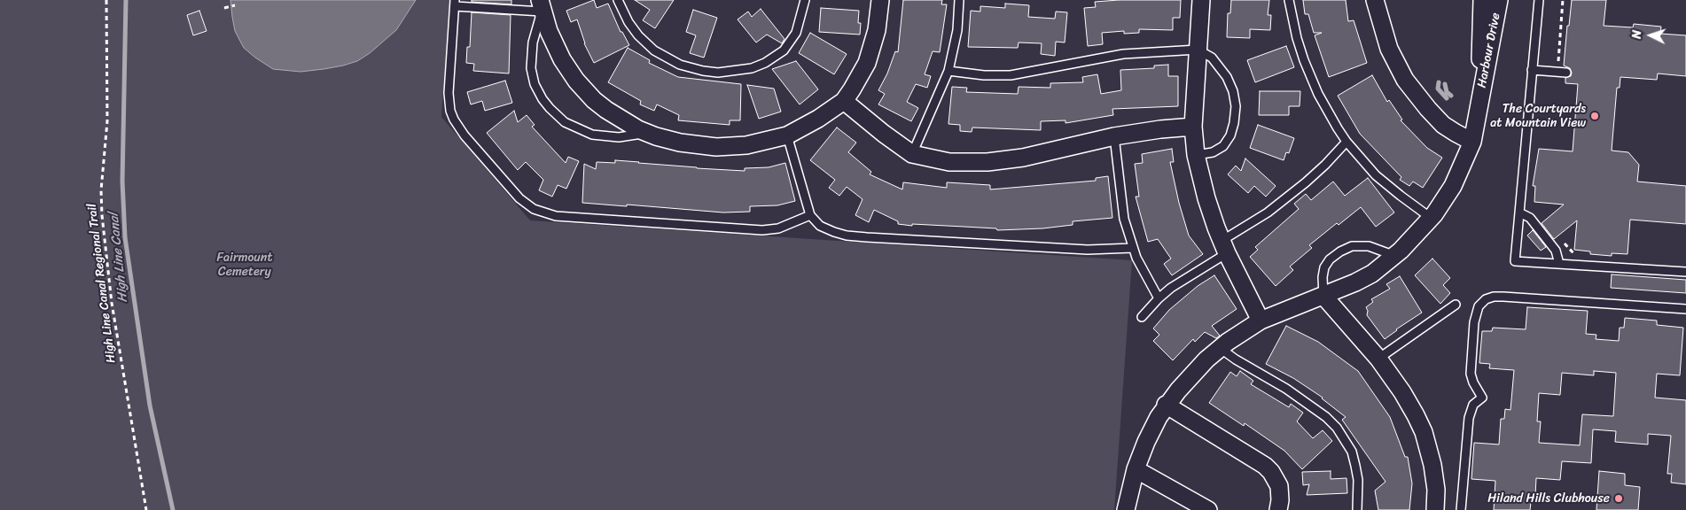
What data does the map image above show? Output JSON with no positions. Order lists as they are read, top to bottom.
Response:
{
  "streets": {
    "street": ["Harbour Drive"],
    "path": ["High Line Canal Regional Trail"]
  },
  "water": ["High Line Canal"],
  "parks": ["Fairmount Cemetery"],
  "places": ["The Courtyards at Mountain View", "Hiland Hills Clubhouse"],
  "north": "left"
}
